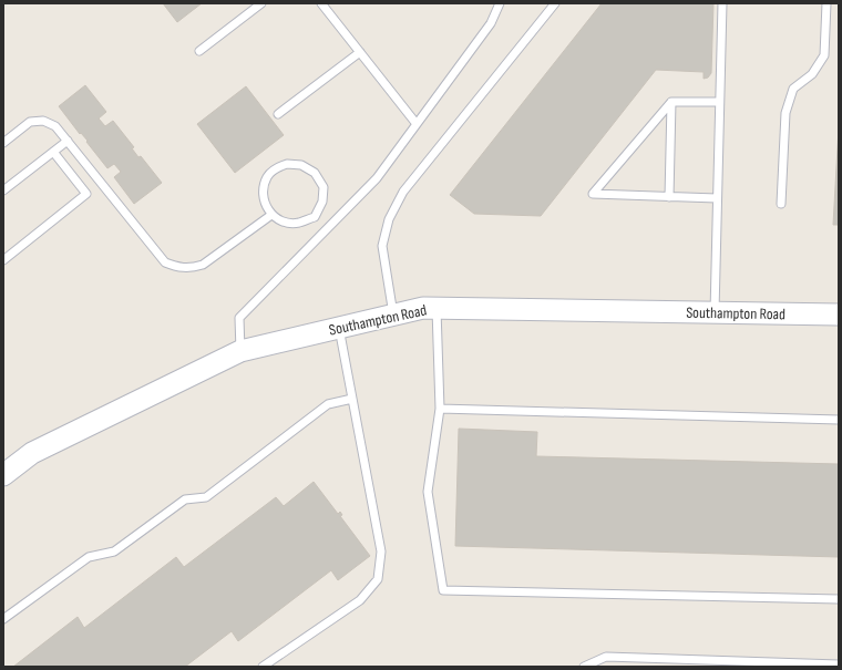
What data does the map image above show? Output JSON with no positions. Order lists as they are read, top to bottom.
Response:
{
  "streets": {
    "street": ["Southampton Road"]
  }
}
